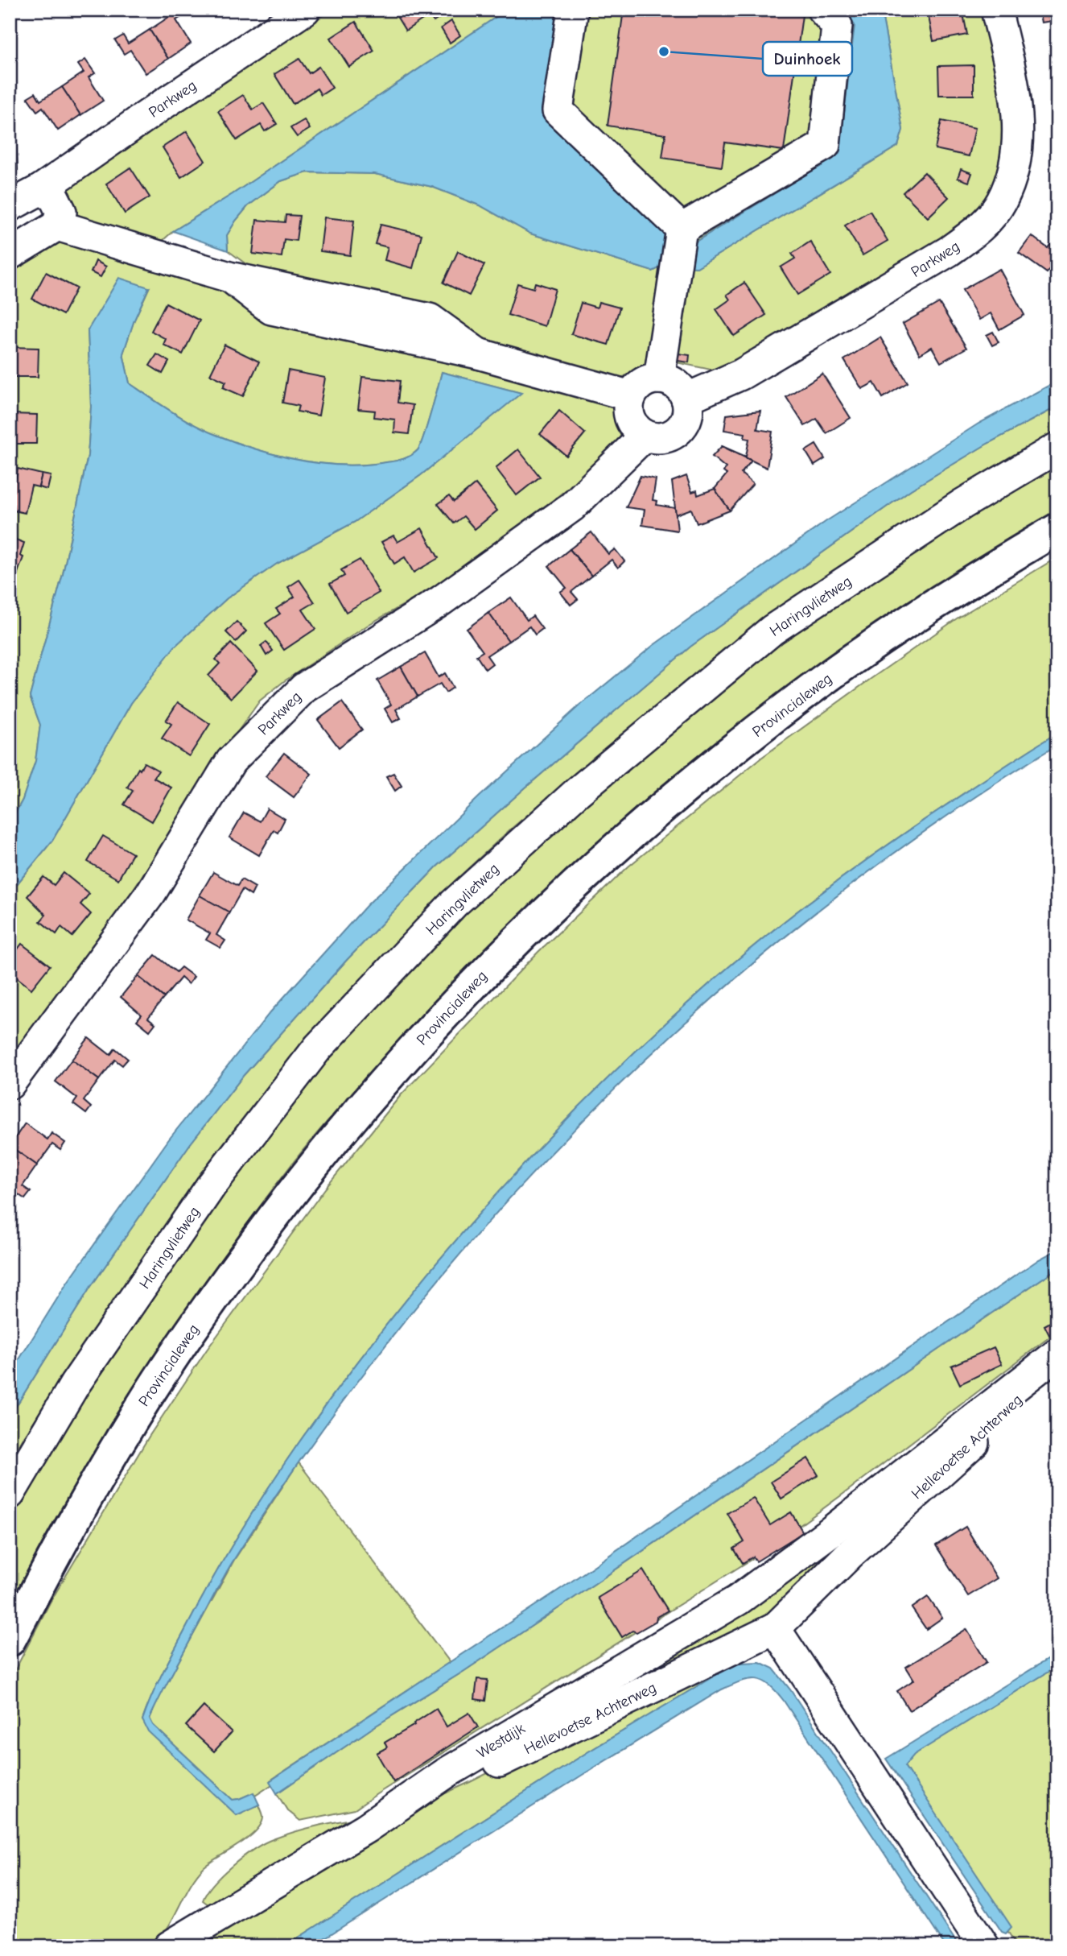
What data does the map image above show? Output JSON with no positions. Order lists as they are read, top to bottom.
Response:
{
  "streets": {
    "main road": ["Provincialeweg"],
    "street": [
      "Parkweg",
      "Haringvlietweg",
      "Hellevoetse Achterweg",
      "Westdijk"
    ]
  },
  "crossings": [
    ["Hellevoetse Achterweg", "Westdijk"]
  ],
  "places": ["Duinhoek"]
}
